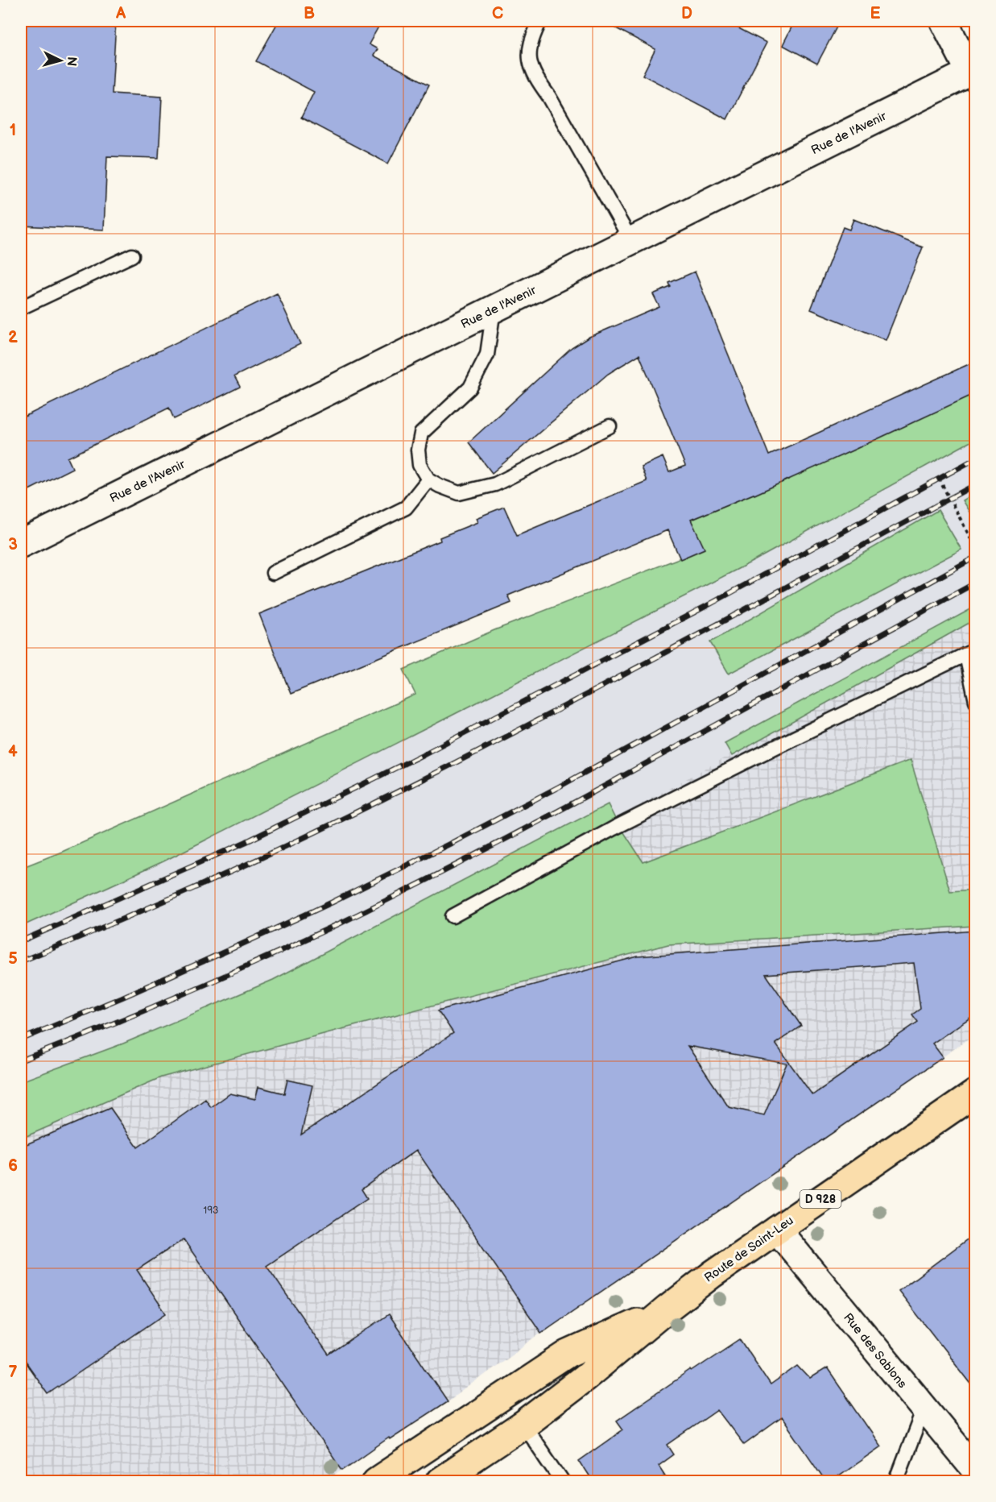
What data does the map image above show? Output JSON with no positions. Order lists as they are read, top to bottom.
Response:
{
  "streets": {
    "main road": ["D 928", "Route de Saint-Leu"],
    "street": ["Rue de l'Avenir", "Rue des Sablons"]
  },
  "crossings": [
    ["Route de Saint-Leu", "Rue des Sablons"]
  ],
  "house_numbers": ["193"],
  "north": "right",
  "grid": {
    "columns": [
      "A",
      "B",
      "C",
      "D",
      "E"
    ],
    "rows": [
      "1",
      "2",
      "3",
      "4",
      "5",
      "6",
      "7"
    ]
  }
}
